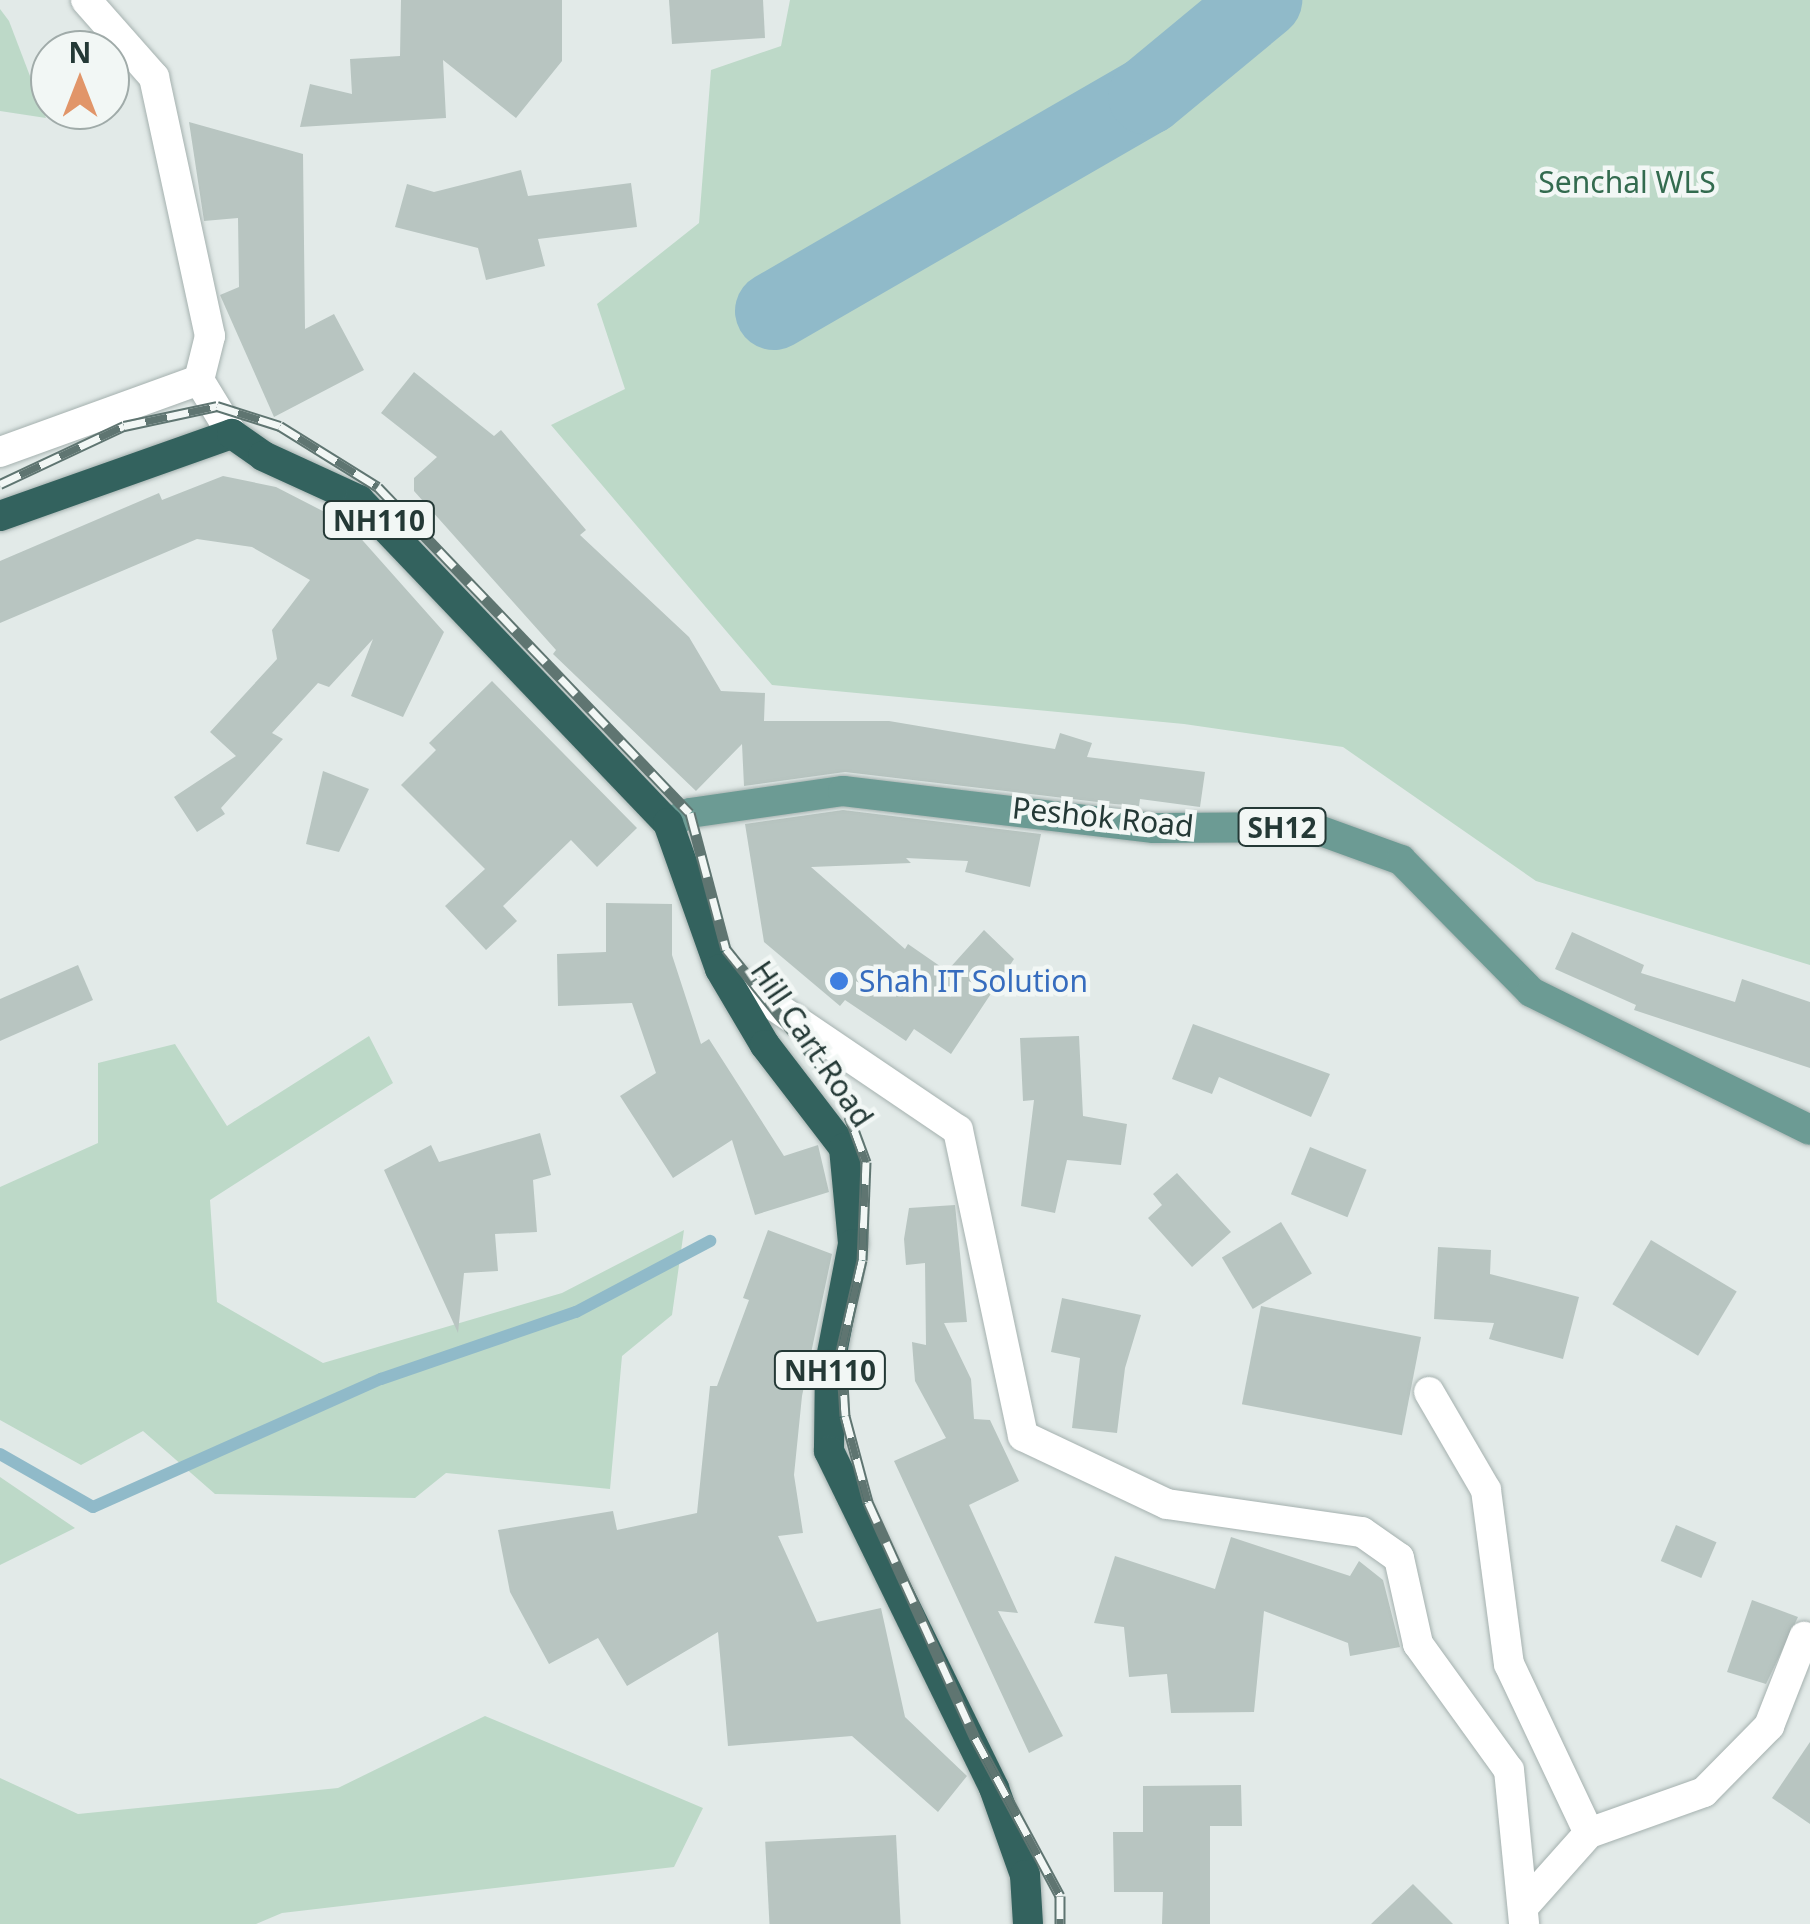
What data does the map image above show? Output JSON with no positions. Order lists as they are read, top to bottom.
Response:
{
  "streets": {
    "highway": ["NH110", "Hill Cart Road"],
    "main road": ["Peshok Road", "SH12"]
  },
  "crossings": [
    ["Peshok Road", "Hill Cart Road"]
  ],
  "parks": ["Senchal WLS"],
  "places": ["Shah IT Solution"],
  "north": "top"
}
